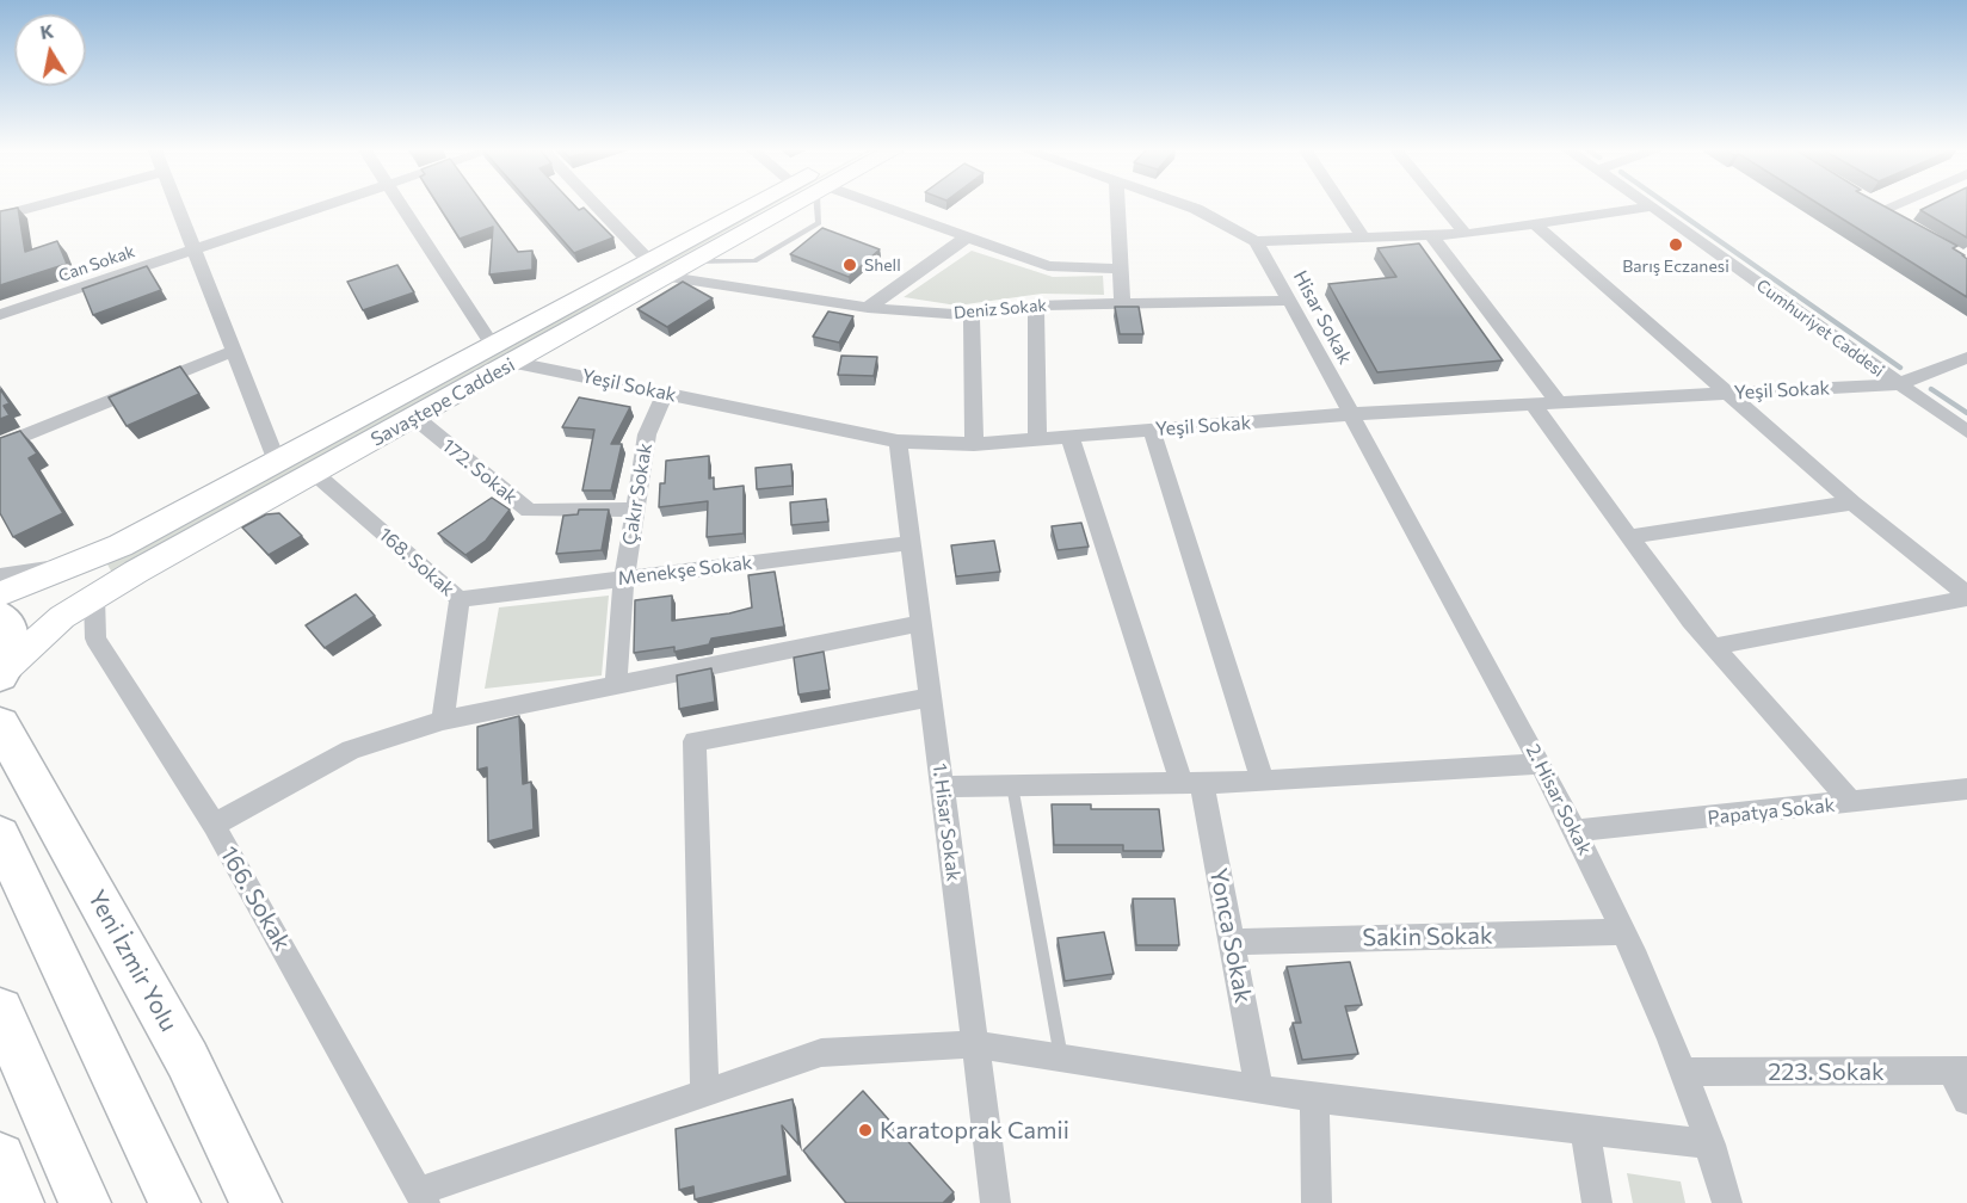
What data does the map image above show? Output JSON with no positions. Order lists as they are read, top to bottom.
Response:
{
  "streets": {
    "highway": ["Yeni İzmir Yolu"],
    "main road": ["Savaştepe Caddesi"],
    "street": [
      "Can Sokak",
      "Deniz Sokak",
      "Hisar Sokak",
      "Cumhuriyet Caddesi",
      "Yeşil Sokak",
      "172. Sokak",
      "Çakır Sokak",
      "168. Sokak",
      "Menekşe Sokak",
      "2. Hisar Sokak",
      "Papatya Sokak",
      "1. Hisar Sokak",
      "166. Sokak",
      "Yonca Sokak",
      "Sakin Sokak",
      "223. Sokak"
    ]
  },
  "crossings": [
    ["Deniz Sokak", "Hisar Sokak"],
    ["Deniz Sokak", "Savaştepe Caddesi"],
    ["Hisar Sokak", "Yeşil Sokak"],
    ["Hisar Sokak", "2. Hisar Sokak"],
    ["Cumhuriyet Caddesi", "Yeşil Sokak"],
    ["Yeşil Sokak", "Savaştepe Caddesi"],
    ["Yeşil Sokak", "Çakır Sokak"],
    ["Yeşil Sokak", "2. Hisar Sokak"],
    ["Yeşil Sokak", "1. Hisar Sokak"],
    ["Yeşil Sokak", "Yonca Sokak"],
    ["Savaştepe Caddesi", "172. Sokak"],
    ["Savaştepe Caddesi", "168. Sokak"],
    ["Savaştepe Caddesi", "166. Sokak"],
    ["172. Sokak", "Çakır Sokak"],
    ["Çakır Sokak", "Menekşe Sokak"],
    ["168. Sokak", "Menekşe Sokak"],
    ["Menekşe Sokak", "1. Hisar Sokak"],
    ["2. Hisar Sokak", "Papatya Sokak"],
    ["2. Hisar Sokak", "Sakin Sokak"],
    ["2. Hisar Sokak", "223. Sokak"],
    ["Yonca Sokak", "Sakin Sokak"]
  ],
  "places": ["Barış Eczanesi", "Shell", "Karatoprak Camii"],
  "north": "top"
}
